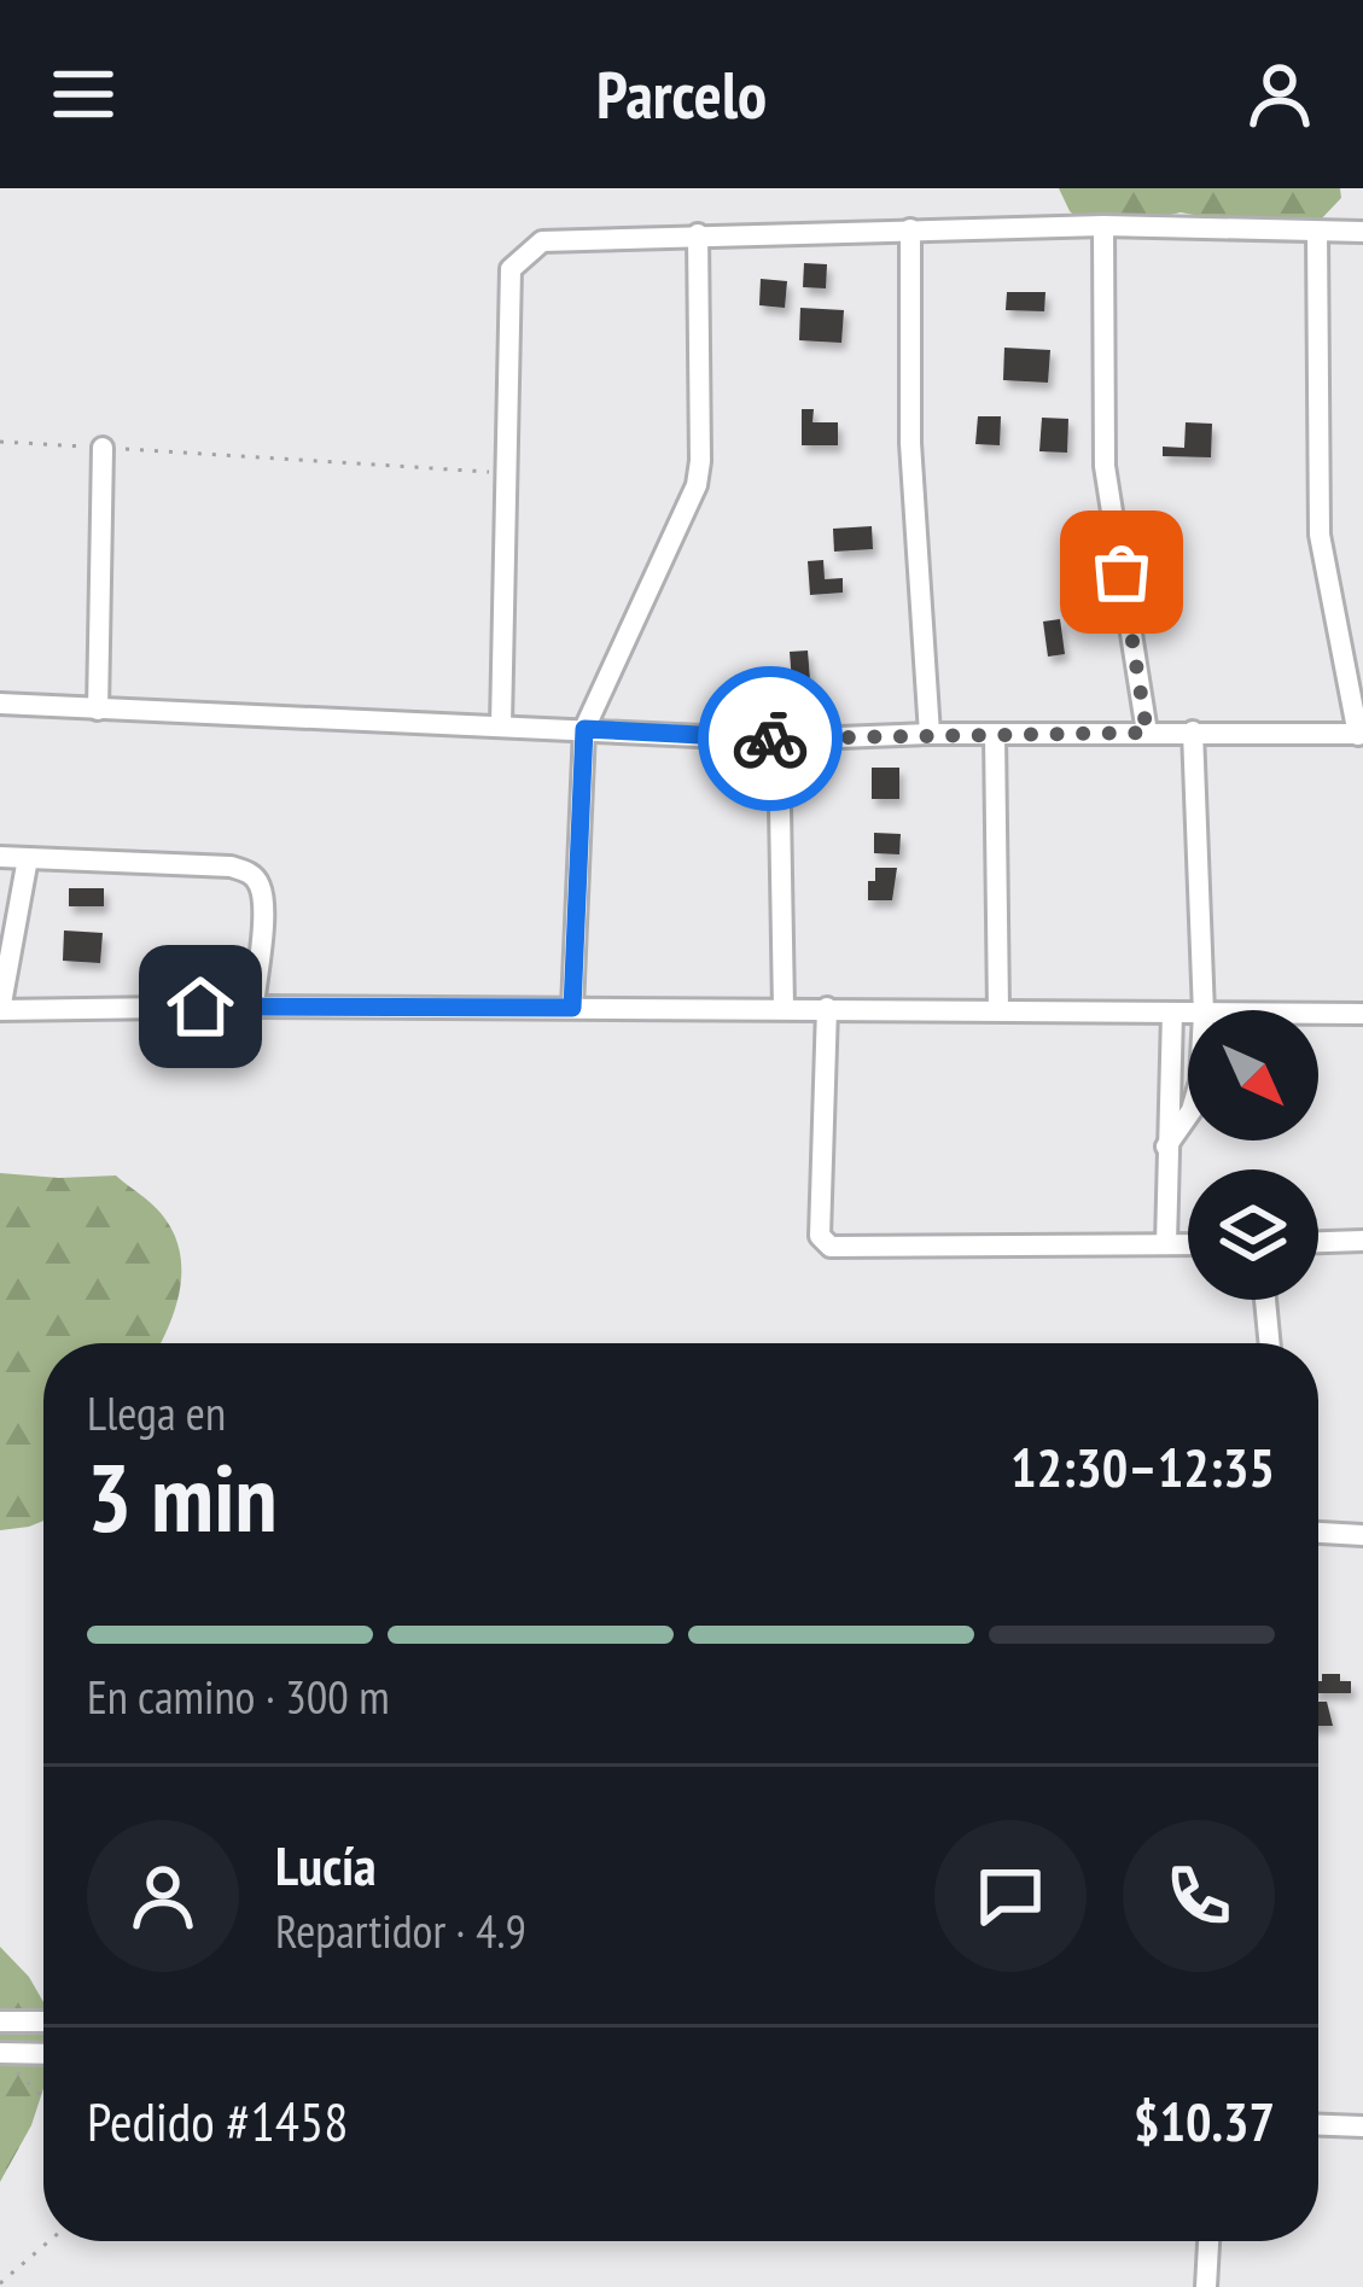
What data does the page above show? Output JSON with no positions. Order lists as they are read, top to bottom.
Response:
{
  "north": "bottom right",
  "page": {
    "header": "Parcelo",
    "heading": ["3 min", "Llega en", "12:30–12:35"],
    "panel": [
      "Lucía",
      "Repartidor · 4.9",
      "Pedido #1458",
      "$10.37"
    ],
    "bar": "En camino · 300 m"
  }
}
